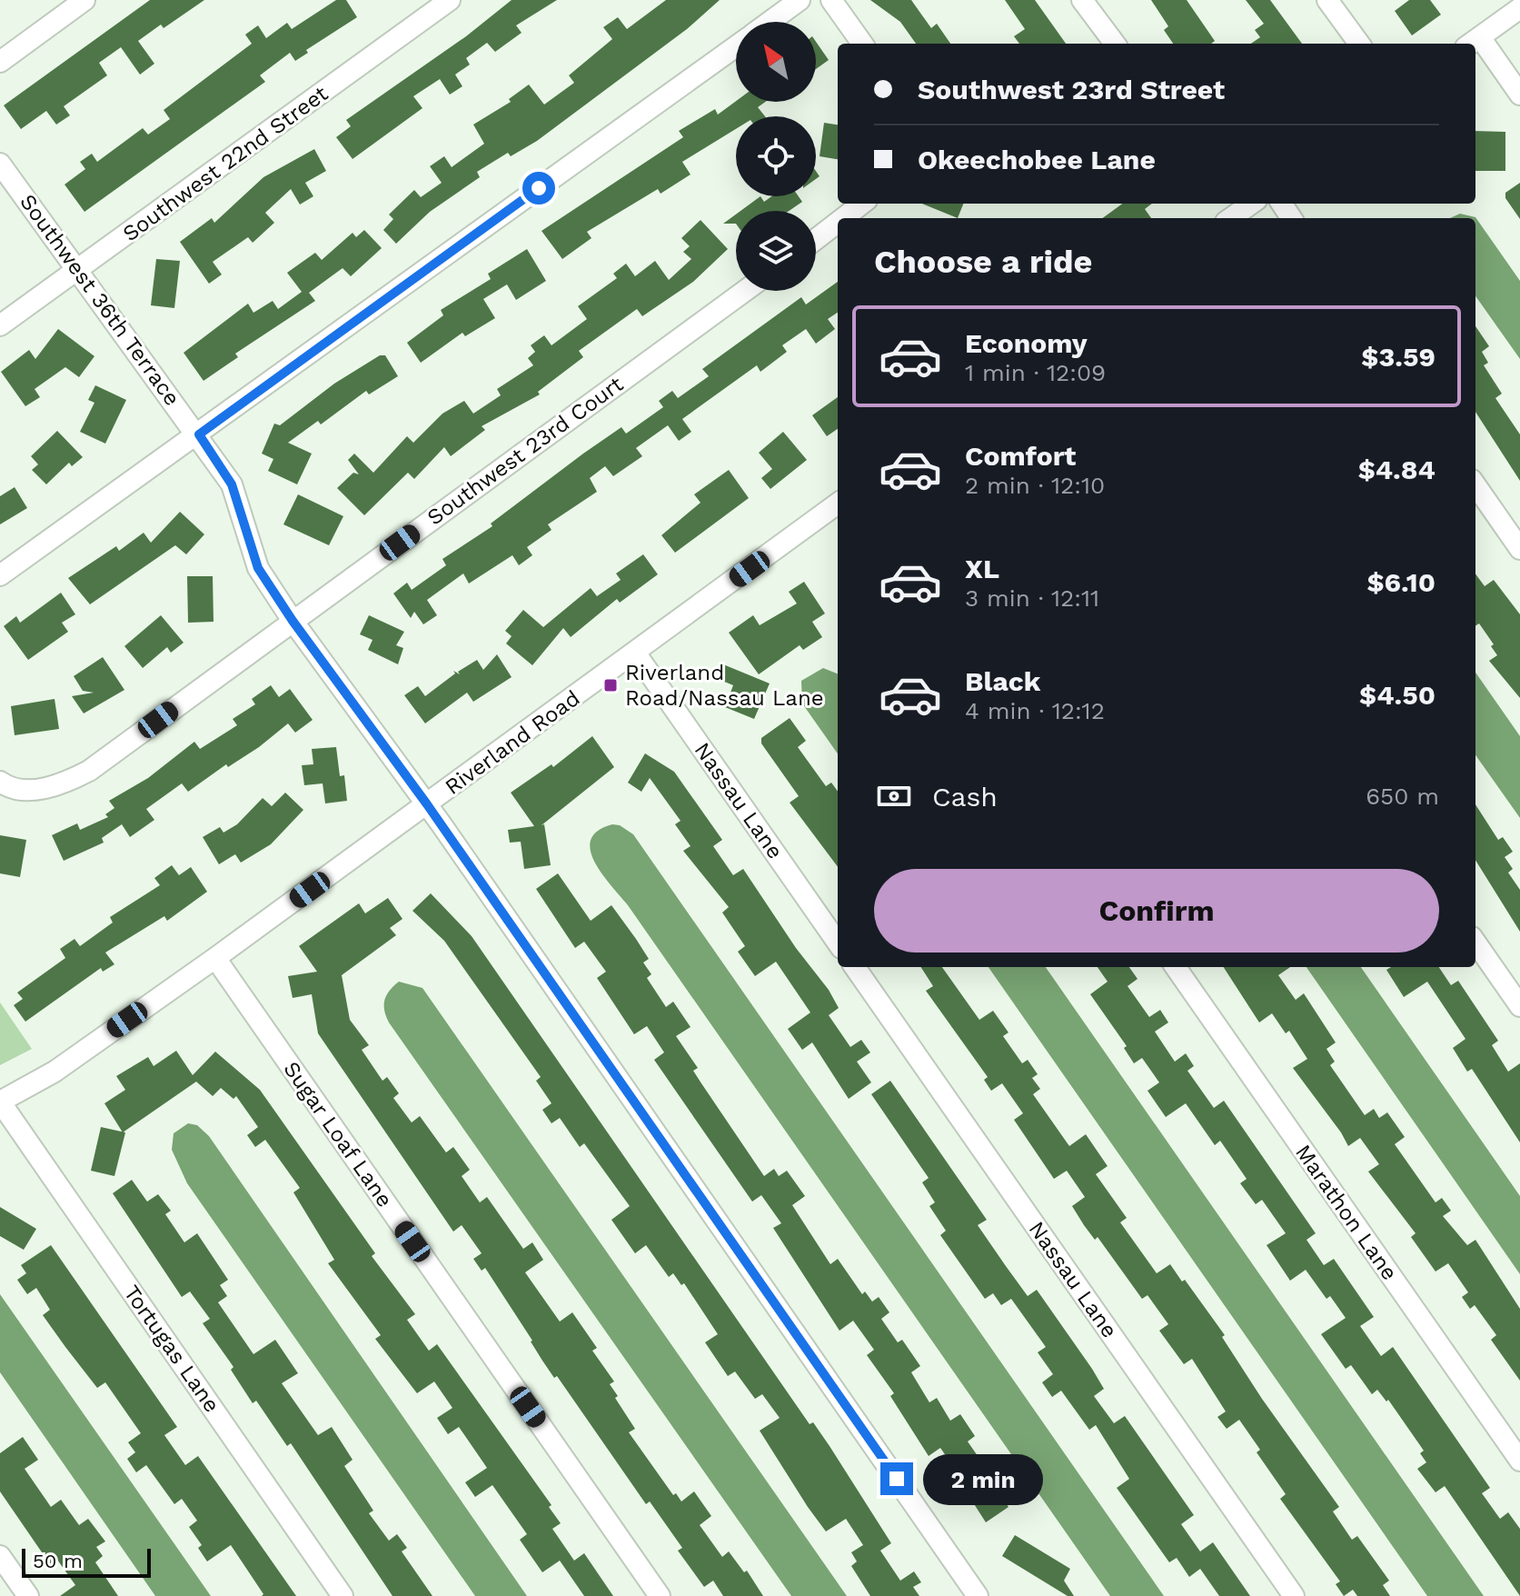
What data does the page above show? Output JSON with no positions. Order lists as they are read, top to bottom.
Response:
{
  "streets": {
    "street": [
      "Southwest 22nd Street",
      "Southwest 36th Terrace",
      "Southwest 23rd Court",
      "Riverland Road",
      "Nassau Lane",
      "Sugar Loaf Lane",
      "Marathon Lane",
      "Tortugas Lane"
    ]
  },
  "crossings": [
    ["Southwest 22nd Street", "Southwest 36th Terrace"],
    ["Southwest 36th Terrace", "Southwest 23rd Court"],
    ["Southwest 36th Terrace", "Riverland Road"],
    ["Riverland Road", "Nassau Lane"],
    ["Riverland Road", "Sugar Loaf Lane"],
    ["Riverland Road", "Tortugas Lane"]
  ],
  "places": {
    "transit": ["Riverland Road/Nassau Lane"]
  },
  "scale_bar": "50 m",
  "north": "top left",
  "page": {
    "banner": ["Southwest 23rd Street", "Okeechobee Lane"],
    "heading": "Choose a ride",
    "list": [
      {
        "name": "Economy",
        "note": "1 min · 12:09",
        "value": "$3.59"
      },
      {
        "name": "Comfort",
        "note": "2 min · 12:10",
        "value": "$4.84"
      },
      {
        "name": "XL",
        "note": "3 min · 12:11",
        "value": "$6.10"
      },
      {
        "name": "Black",
        "note": "4 min · 12:12",
        "value": "$4.50"
      }
    ],
    "pay": ["Cash", "650 m"],
    "buttons": "Confirm",
    "bubble": "2 min",
    "scale": "50 m"
  }
}
